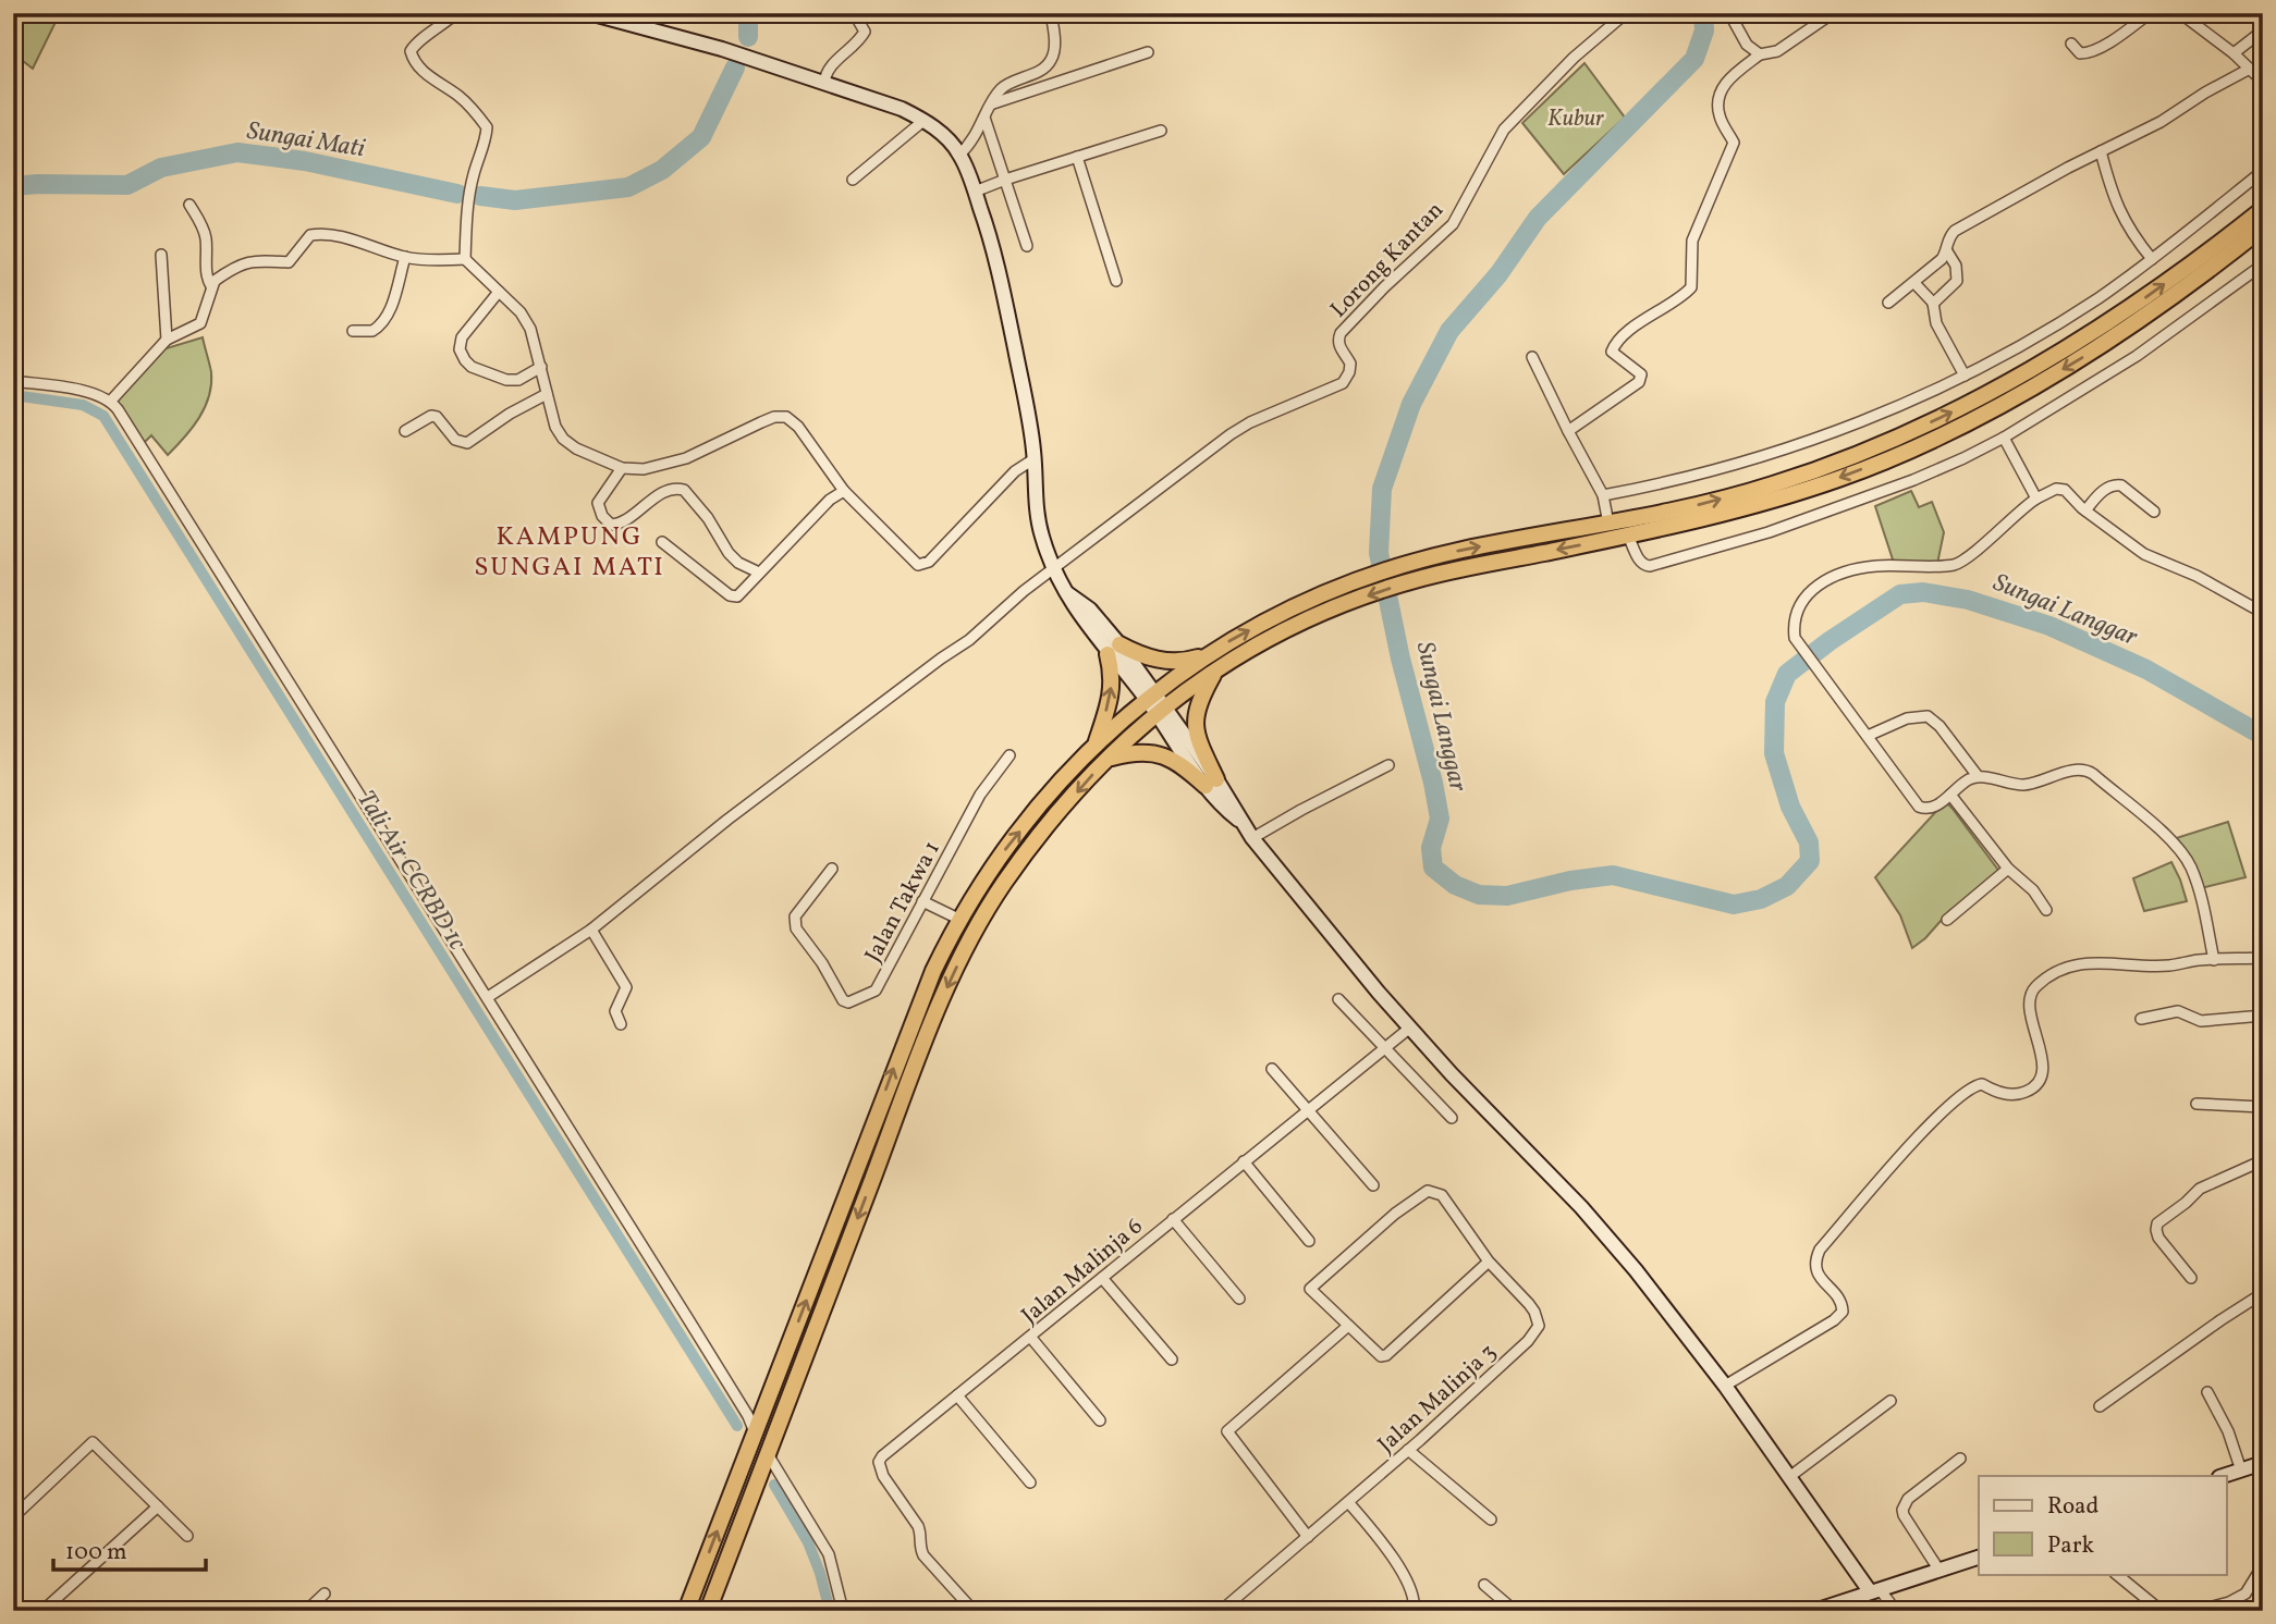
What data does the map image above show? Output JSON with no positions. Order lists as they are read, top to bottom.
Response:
{
  "streets": {
    "street": [
      "Lorong Kantan",
      "Jalan Takwa 1",
      "Jalan Malinja 6",
      "Jalan Malinja 3"
    ]
  },
  "districts": ["KAMPUNG SUNGAI MATI"],
  "water": ["Sungai Mati", "Sungai Langgar", "Tali Air CCRBD 1c"],
  "parks": ["Kubur"],
  "legend": ["Road", "Park"],
  "scale_bar": "100 m"
}
